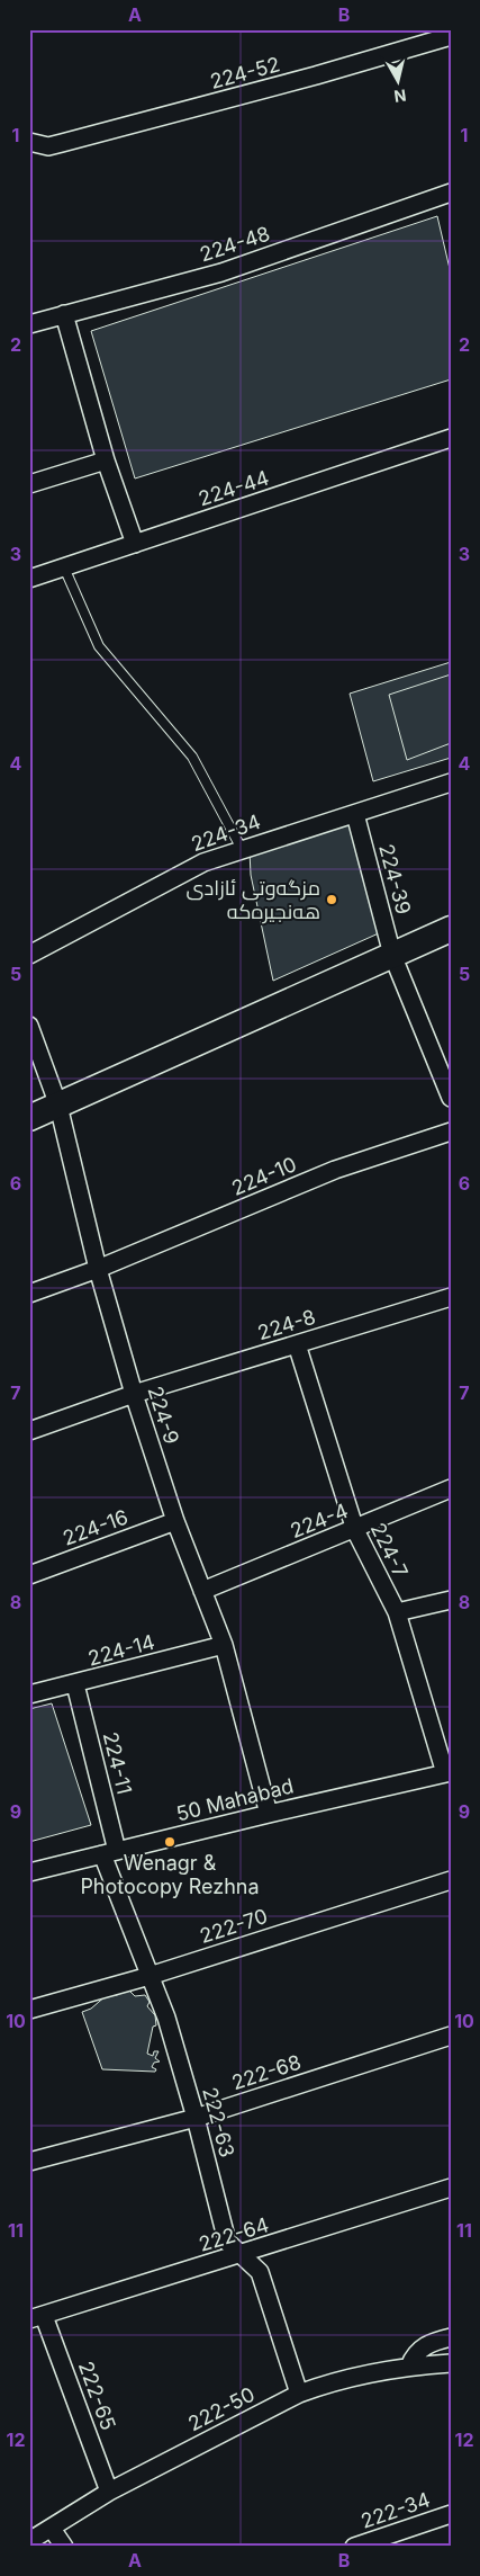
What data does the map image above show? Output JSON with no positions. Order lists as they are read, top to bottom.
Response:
{
  "streets": {
    "street": [
      "224-52",
      "224-48",
      "224-44",
      "224-34",
      "224-39",
      "224-10",
      "224-8",
      "224-9",
      "224-4",
      "224-16",
      "224-7",
      "224-14",
      "224-11",
      "50 Mahabad",
      "222-70",
      "222-68",
      "222-63",
      "222-64",
      "222-65",
      "222-50",
      "222-34"
    ]
  },
  "crossings": [
    ["224-34", "224-39"],
    ["224-10", "224-9"],
    ["224-8", "224-9"],
    ["224-8", "224-7"],
    ["224-9", "224-4"],
    ["224-9", "224-16"],
    ["224-9", "224-14"],
    ["224-9", "50 Mahabad"],
    ["224-4", "224-7"],
    ["224-7", "50 Mahabad"],
    ["224-14", "224-11"],
    ["224-11", "50 Mahabad"],
    ["224-11", "222-63"],
    ["50 Mahabad", "222-63"],
    ["222-70", "222-63"],
    ["222-68", "222-63"],
    ["222-63", "222-64"],
    ["222-63", "222-50"],
    ["222-64", "222-65"],
    ["222-65", "222-50"]
  ],
  "places": ["مزگه‌وتی ئازادی هه‌نجیره‌که", "Wenagr & Photocopy Rezhna"],
  "north": "bottom",
  "grid": {
    "columns": ["A", "B"],
    "rows": [
      "1",
      "2",
      "3",
      "4",
      "5",
      "6",
      "7",
      "8",
      "9",
      "10",
      "11",
      "12"
    ]
  }
}
